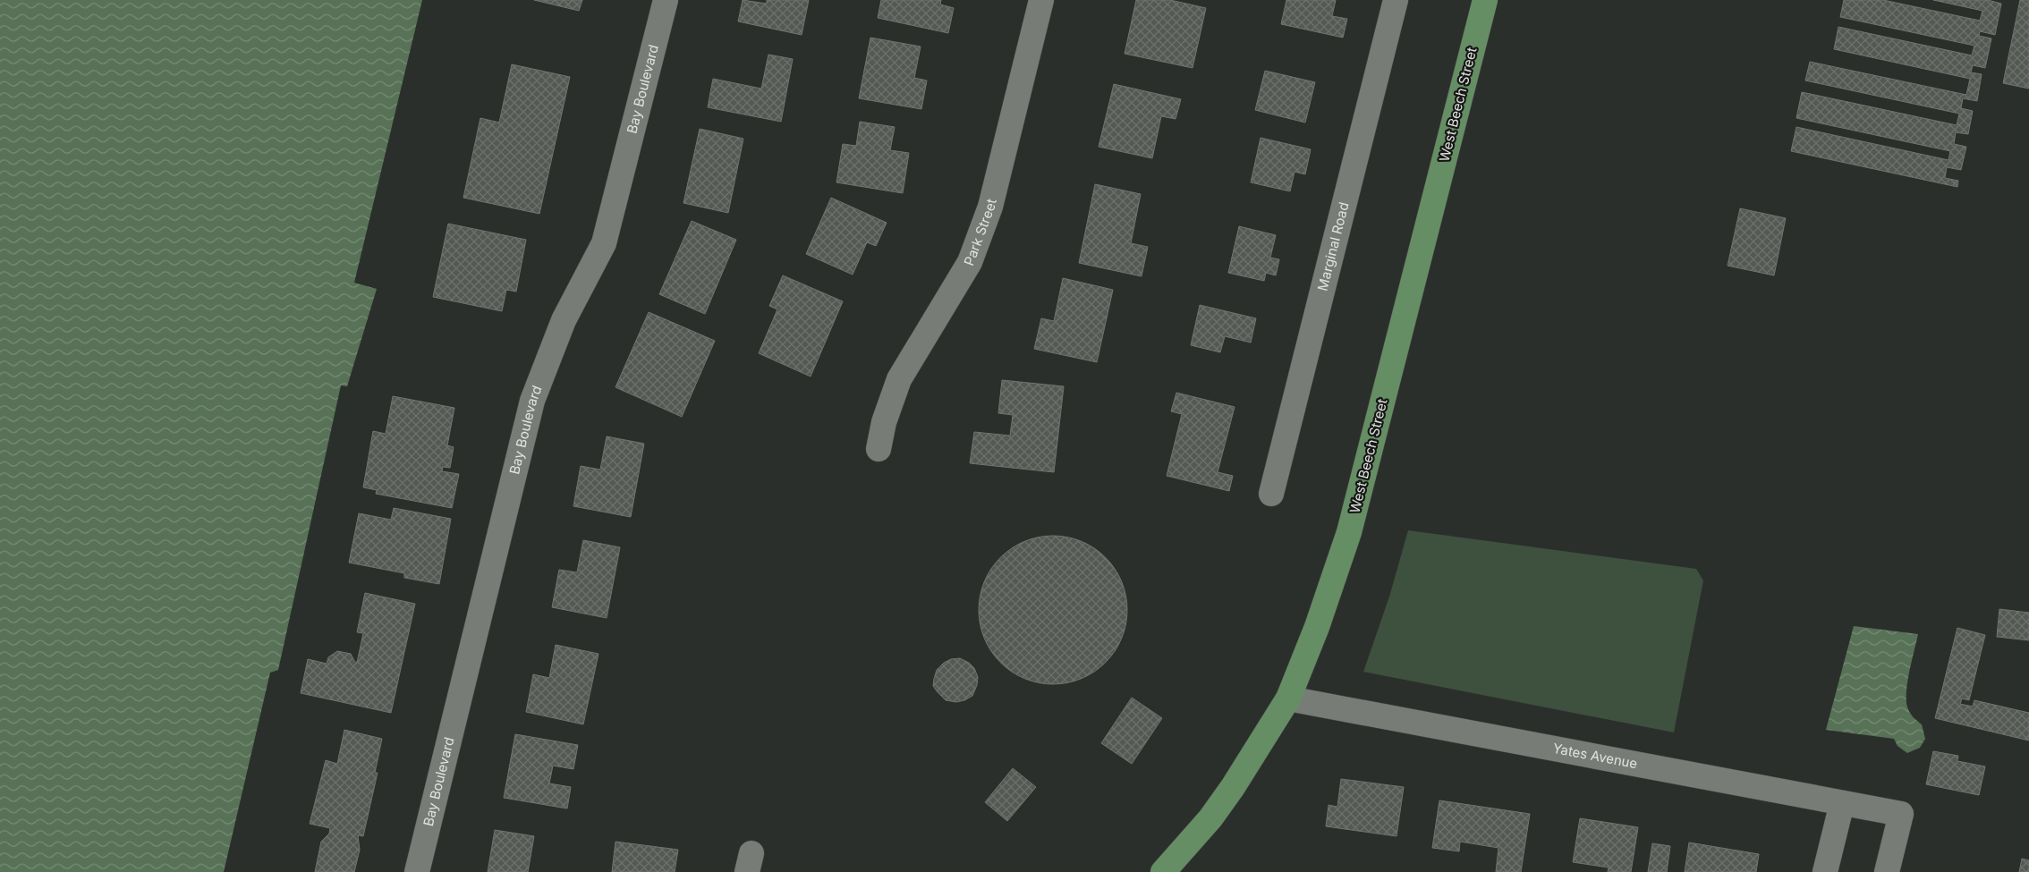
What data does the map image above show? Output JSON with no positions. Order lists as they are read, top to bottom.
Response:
{
  "streets": {
    "highway": ["West Beech Street"],
    "street": [
      "Bay Boulevard",
      "Park Street",
      "Marginal Road",
      "Yates Avenue"
    ]
  },
  "crossings": [
    ["West Beech Street", "Yates Avenue"]
  ]
}
